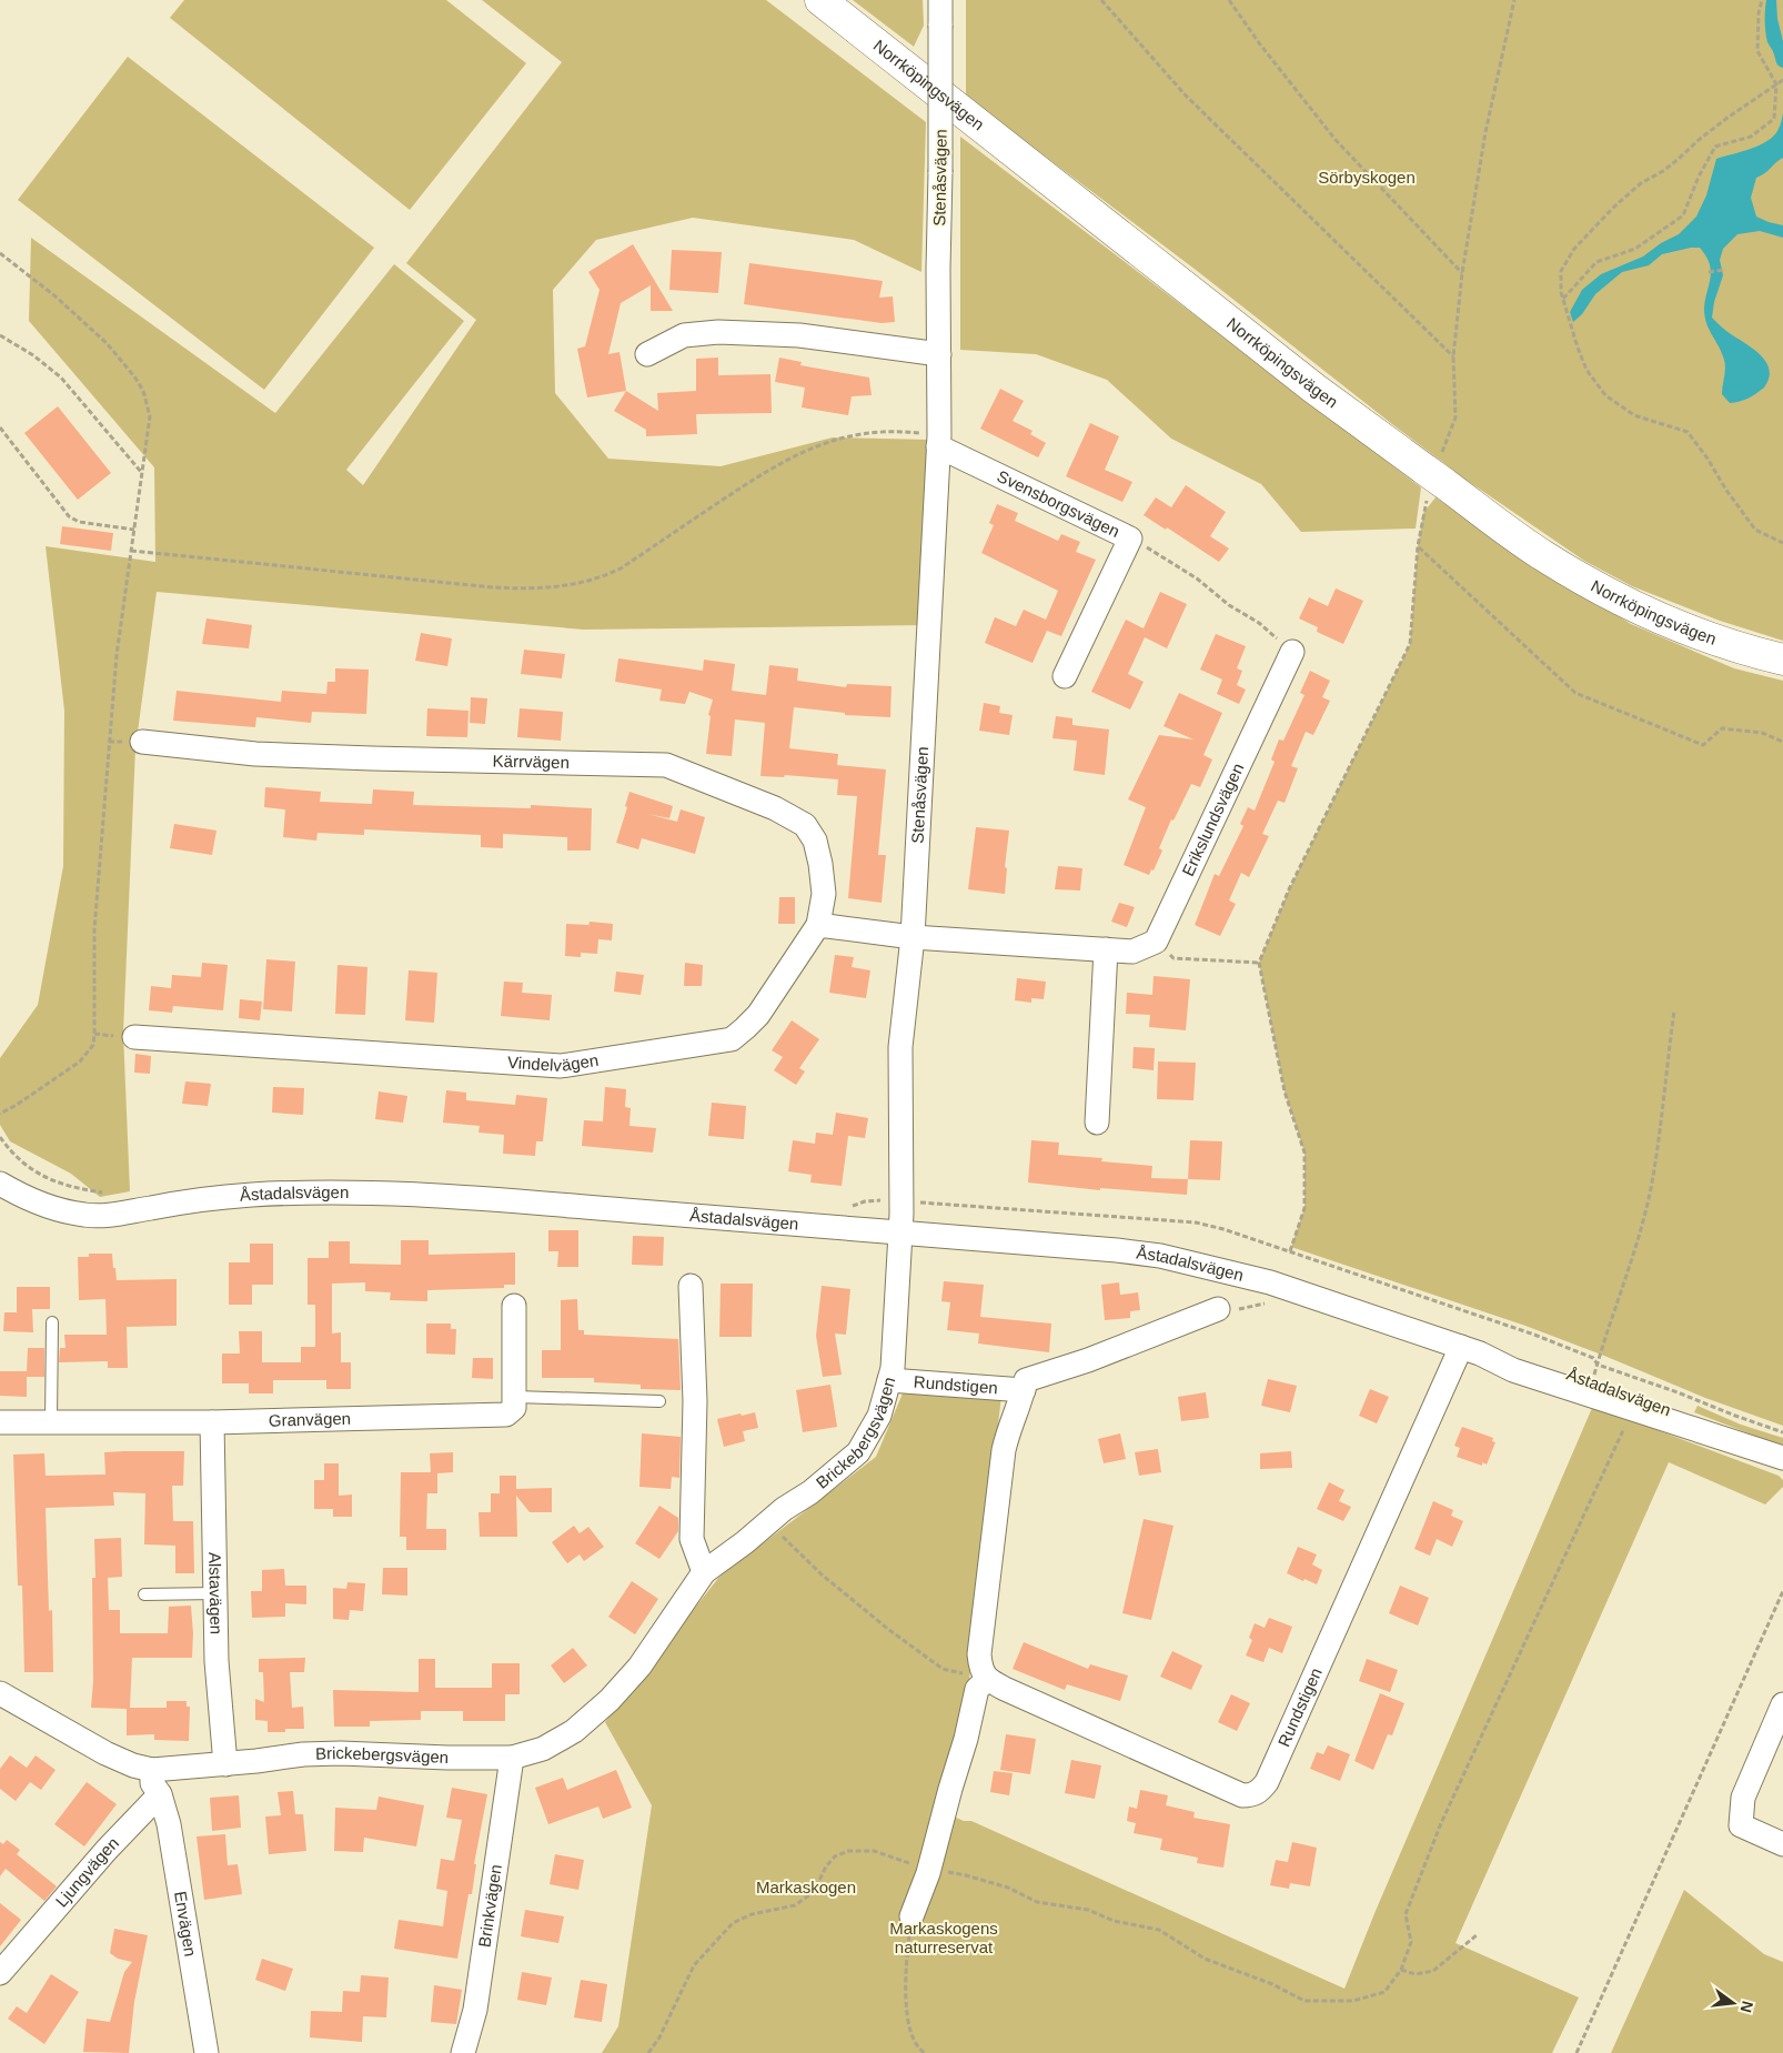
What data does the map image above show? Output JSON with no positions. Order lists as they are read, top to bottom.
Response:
{
  "streets": {
    "main road": ["Norrköpingsvägen"],
    "street": [
      "Stenåsvägen",
      "Svensborgsvägen",
      "Kärrvägen",
      "Erikslundsvägen",
      "Vindelvägen",
      "Åstadalsvägen",
      "Rundstigen",
      "Granvägen",
      "Brickebergsvägen",
      "Alstavägen",
      "Ljungvägen",
      "Brinkvägen",
      "Envägen"
    ]
  },
  "crossings": [
    ["Stenåsvägen", "Svensborgsvägen"],
    ["Stenåsvägen", "Åstadalsvägen"],
    ["Stenåsvägen", "Brickebergsvägen"],
    ["Kärrvägen", "Vindelvägen"],
    ["Åstadalsvägen", "Rundstigen"],
    ["Åstadalsvägen", "Brickebergsvägen"],
    ["Rundstigen", "Brickebergsvägen"],
    ["Granvägen", "Alstavägen"],
    ["Brickebergsvägen", "Alstavägen"],
    ["Brickebergsvägen", "Brinkvägen"],
    ["Ljungvägen", "Envägen"]
  ],
  "parks": ["Sörbyskogen", "Markaskogen", "Markaskogens naturreservat"],
  "north": "right"
}
